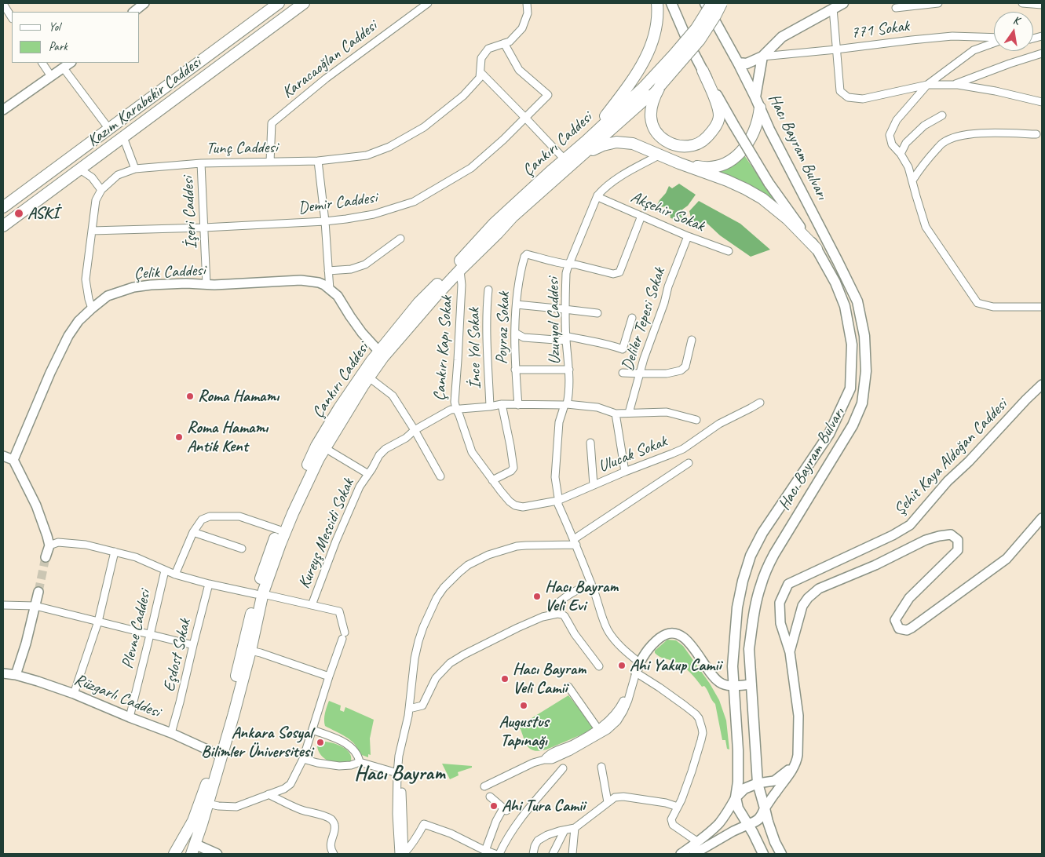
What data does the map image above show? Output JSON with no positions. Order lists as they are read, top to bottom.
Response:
{
  "streets": {
    "main road": ["Kazım Karabekir Caddesi", "Çankırı Caddesi", "Hacı Bayram Bulvarı"],
    "street": [
      "771 Sokak",
      "Karacaoğlan Caddesi",
      "Tunç Caddesi",
      "Demir Caddesi",
      "Akşehir Sokak",
      "İşeri Caddesi",
      "Çelik Caddesi",
      "Deliler Tepesi Sokak",
      "Uzunyol Caddesi",
      "Poyraz Sokak",
      "Çankırı Kapı Sokak",
      "İnce Yol Sokak",
      "Ulucak Sokak",
      "Şehit Kaya Aldoğan Caddesi",
      "Kureyş Mescidi Sokak",
      "Plevne Caddesi",
      "Eşdost Sokak",
      "Rüzgarlı Caddesi"
    ]
  },
  "crossings": [
    ["Karacaoğlan Caddesi", "Tunç Caddesi"],
    ["Çankırı Caddesi", "Hacı Bayram Bulvarı"],
    ["Çankırı Caddesi", "Çankırı Kapı Sokak"],
    ["Çankırı Caddesi", "Rüzgarlı Caddesi"],
    ["Hacı Bayram Bulvarı", "Şehit Kaya Aldoğan Caddesi"],
    ["Tunç Caddesi", "Demir Caddesi"],
    ["Tunç Caddesi", "İşeri Caddesi"],
    ["Tunç Caddesi", "Çelik Caddesi"],
    ["Demir Caddesi", "İşeri Caddesi"],
    ["Akşehir Sokak", "Deliler Tepesi Sokak"],
    ["Akşehir Sokak", "Uzunyol Caddesi"],
    ["İşeri Caddesi", "Çelik Caddesi"],
    ["Uzunyol Caddesi", "Poyraz Sokak"],
    ["Uzunyol Caddesi", "Ulucak Sokak"],
    ["Çankırı Kapı Sokak", "Kureyş Mescidi Sokak"],
    ["Plevne Caddesi", "Rüzgarlı Caddesi"],
    ["Eşdost Sokak", "Rüzgarlı Caddesi"]
  ],
  "districts": ["Hacı Bayram"],
  "places": [
    "ASKİ",
    "Roma Hamamı",
    "Roma Hamamı Antik Kent",
    "Hacı Bayram Veli Evi",
    "Ahi Yakup Camii",
    "Hacı Bayram Veli Camii",
    "Augustus Tapınağı",
    "Ankara Sosyal Bilimler Üniversitesi",
    "Ahi Tura Camii"
  ],
  "legend": ["Yol", "Park"],
  "north": "top"
}
